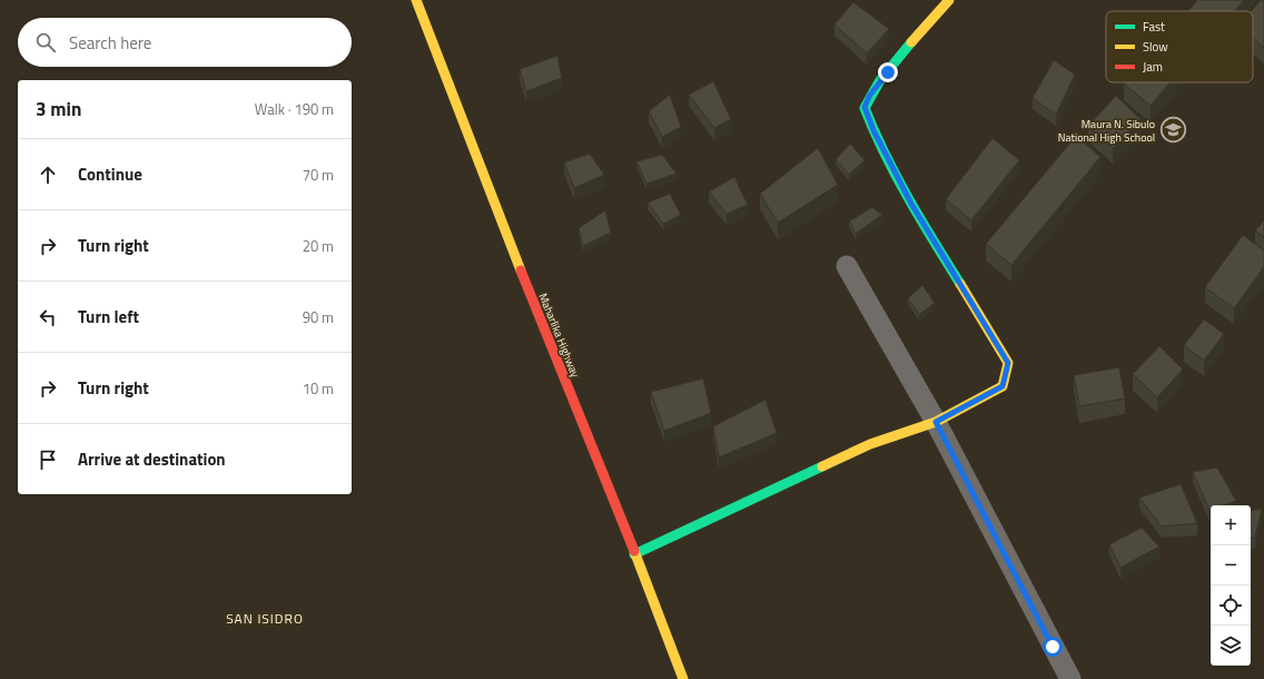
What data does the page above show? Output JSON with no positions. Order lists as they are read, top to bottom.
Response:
{
  "streets": {
    "main road": ["Maharlika Highway"]
  },
  "districts": ["SAN ISIDRO"],
  "places": {
    "school or university": ["Maura N. Sibulo National High School"]
  },
  "legend": ["Fast", "Slow", "Jam"],
  "page": {
    "search": "Search here",
    "heading": ["3 min", "Walk · 190 m"],
    "list": [
      ["Continue", "70 m"],
      ["Turn right", "20 m"],
      ["Turn left", "90 m"],
      ["Turn right", "10 m"],
      "Arrive at destination"
    ],
    "map_buttons": ["+", "−"]
  }
}
